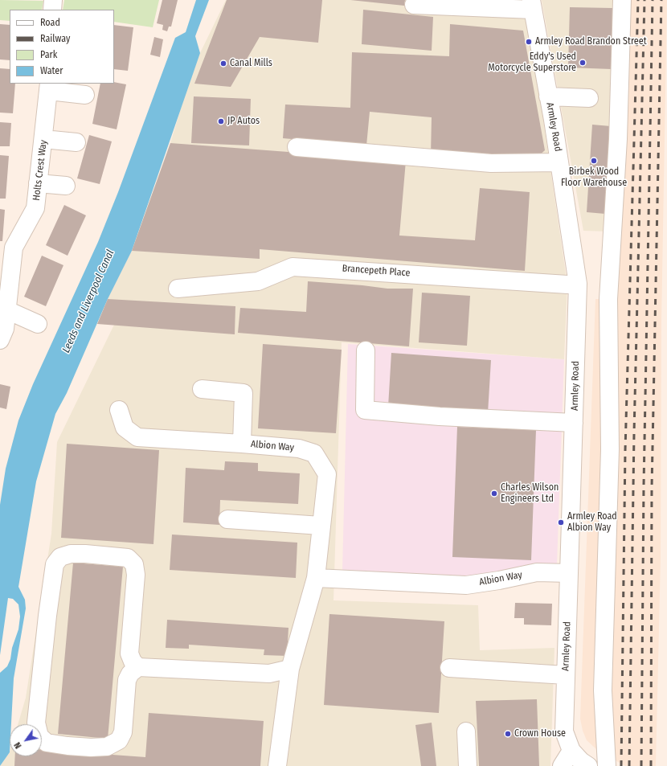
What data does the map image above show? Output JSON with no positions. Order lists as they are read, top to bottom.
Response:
{
  "streets": {
    "street": [
      "Armley Road",
      "Holts Crest Way",
      "Brancepeth Place",
      "Albion Way"
    ]
  },
  "crossings": [
    ["Armley Road", "Brancepeth Place"],
    ["Armley Road", "Albion Way"]
  ],
  "water": ["Leeds and Liverpool Canal"],
  "places": [
    "Armley Road Brandon Street",
    "Eddy's Used Motorcycle Superstore",
    "Canal Mills",
    "JP Autos",
    "Birbek Wood Floor Warehouse",
    "Charles Wilson Engineers Ltd",
    "Armley Road Albion Way",
    "Crown House"
  ],
  "legend": [
    "Road",
    "Railway",
    "Park",
    "Water"
  ],
  "north": "bottom left"
}
